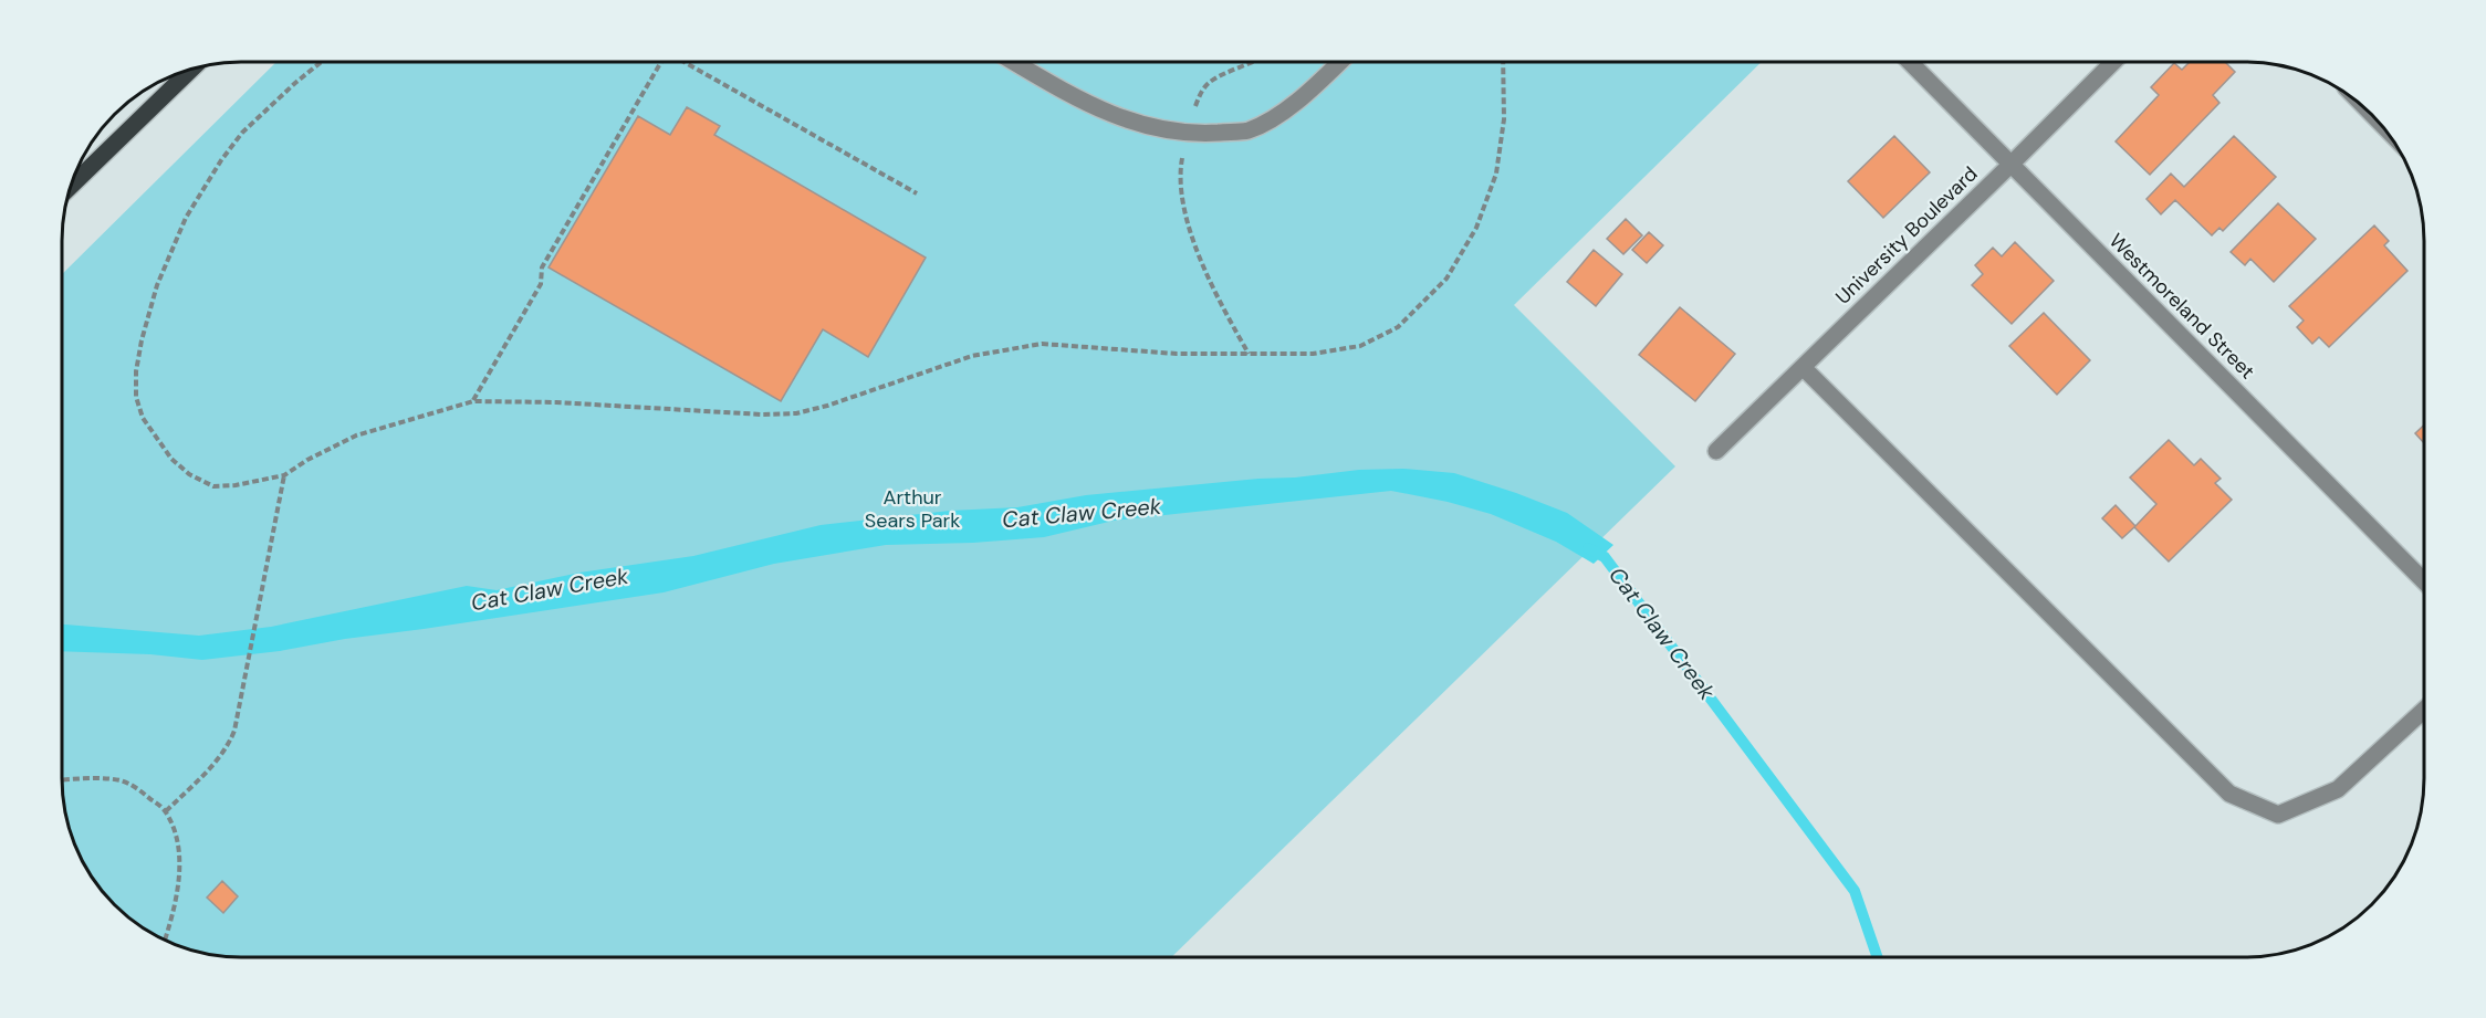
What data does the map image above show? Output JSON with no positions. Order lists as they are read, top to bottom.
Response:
{
  "streets": {
    "street": ["University Boulevard", "Westmoreland Street"]
  },
  "crossings": [
    ["University Boulevard", "Westmoreland Street"]
  ],
  "water": ["Cat Claw Creek"],
  "parks": ["Arthur Sears Park"]
}
